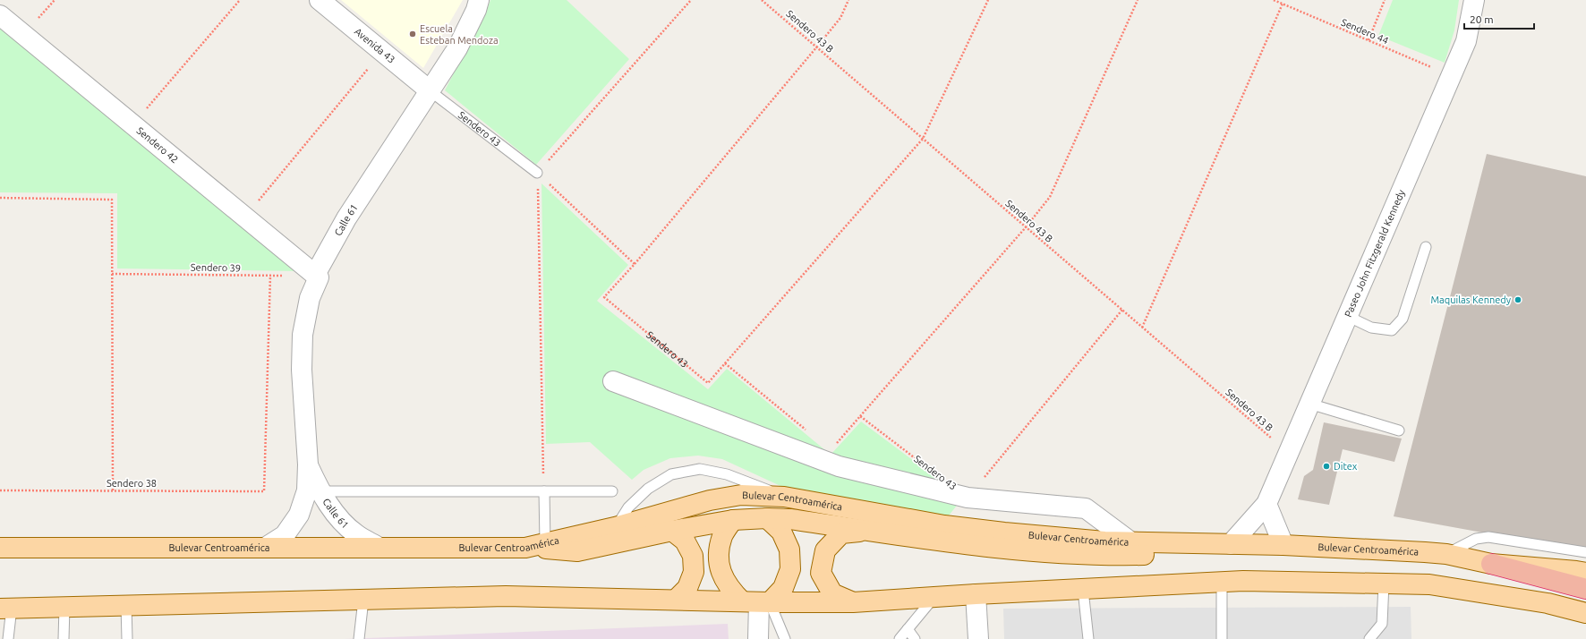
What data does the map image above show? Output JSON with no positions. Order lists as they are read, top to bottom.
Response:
{
  "streets": {
    "main road": ["Bulevar Centroamérica"],
    "street": [
      "Avenida 43",
      "Sendero 42",
      "Calle 61",
      "Paseo John Fitzgerald Kennedy"
    ],
    "lane": ["Sendero 43"],
    "path": [
      "Sendero 43 B",
      "Sendero 44",
      "Sendero 39",
      "Sendero 38"
    ]
  },
  "crossings": [
    ["Sendero 43 B", "Paseo John Fitzgerald Kennedy"],
    ["Sendero 44", "Paseo John Fitzgerald Kennedy"],
    ["Avenida 43", "Sendero 43"],
    ["Avenida 43", "Calle 61"],
    ["Sendero 43", "Calle 61"],
    ["Sendero 42", "Calle 61"],
    ["Calle 61", "Bulevar Centroamérica"],
    ["Paseo John Fitzgerald Kennedy", "Bulevar Centroamérica"],
    ["Sendero 39", "Sendero 38"]
  ],
  "places": ["Escuela Esteban Mendoza", "Maquilas Kennedy", "Ditex"],
  "scale_bar": "20 m"
}
